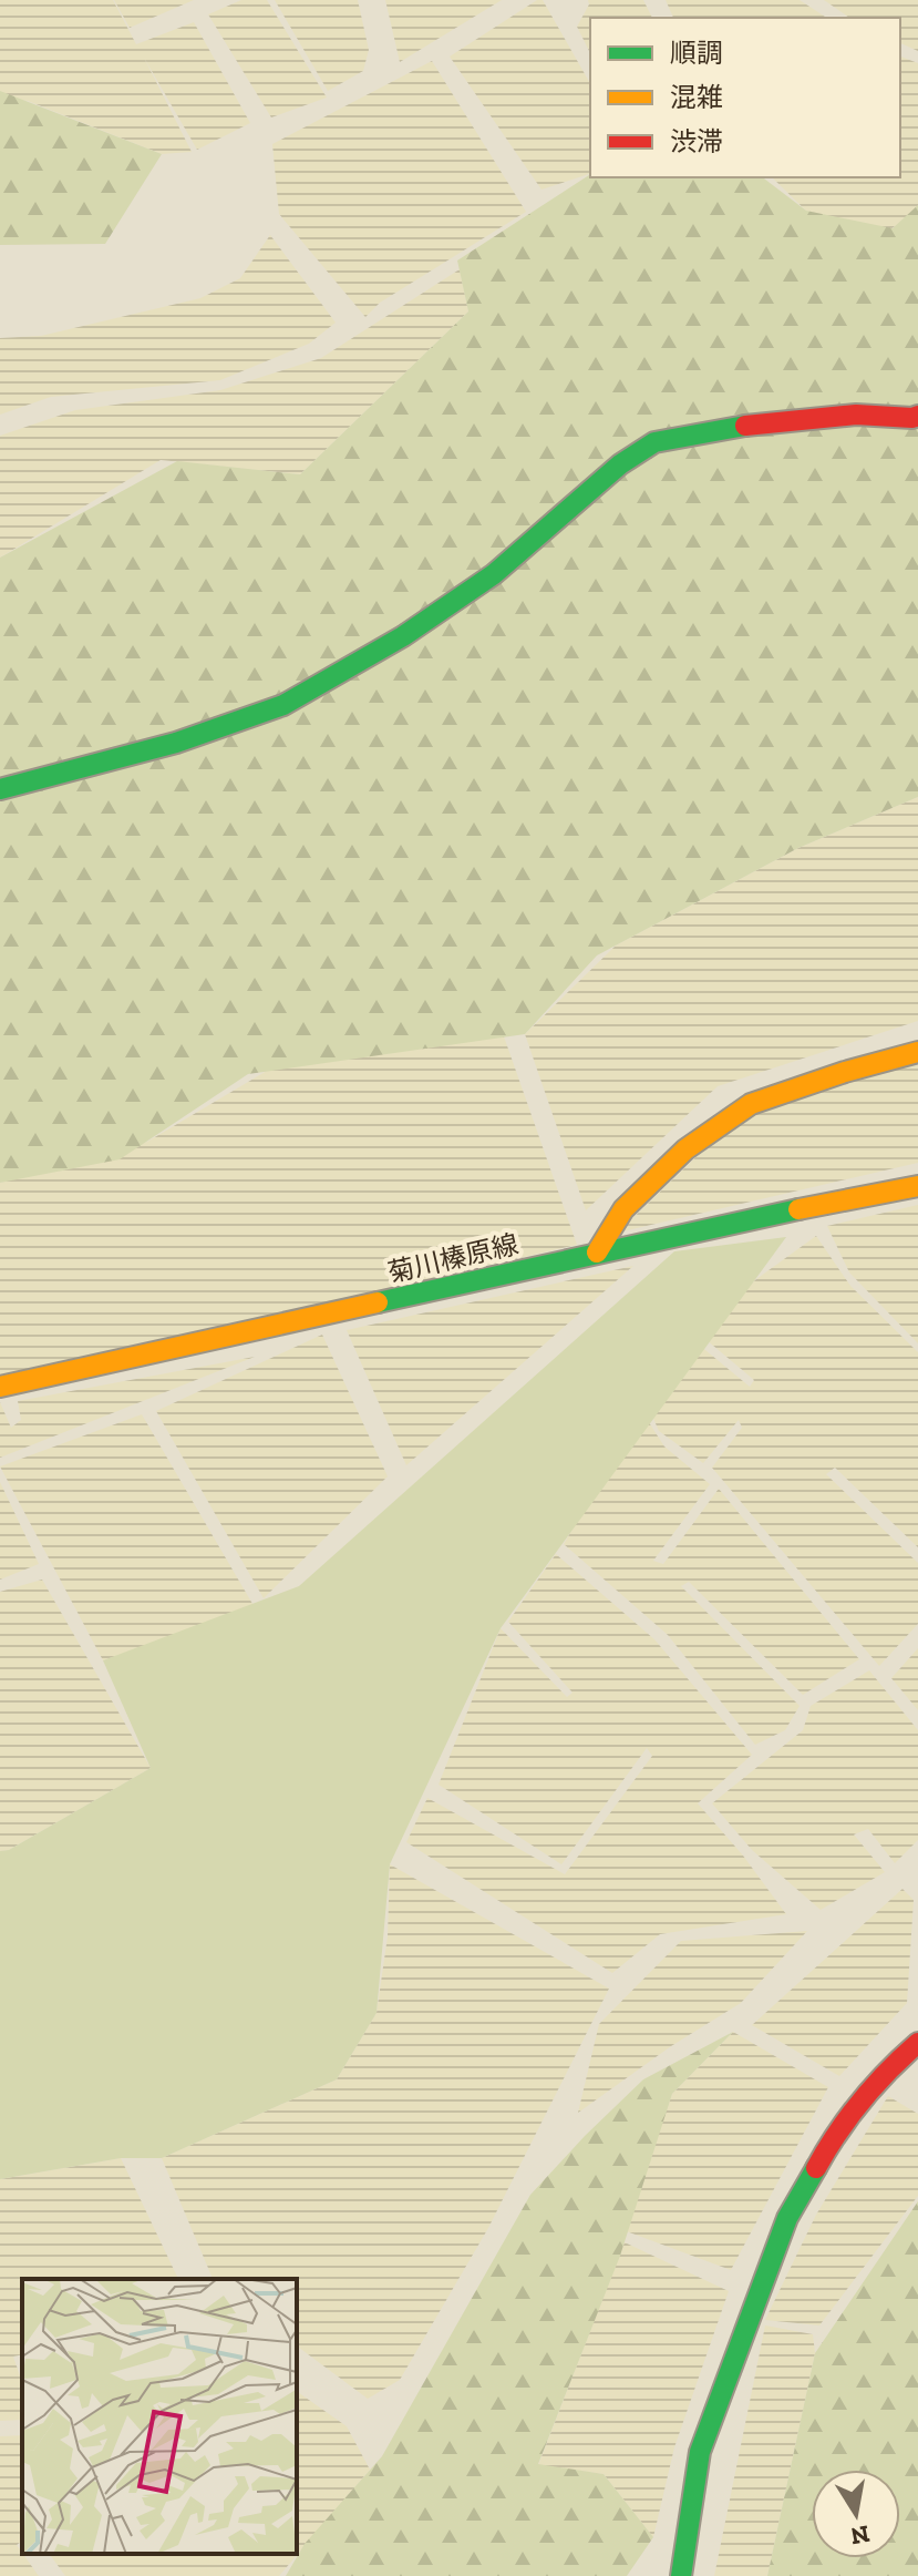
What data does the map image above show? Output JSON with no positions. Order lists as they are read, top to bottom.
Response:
{
  "streets": {
    "street": ["菊川榛原線"]
  },
  "legend": ["順調", "混雑", "渋滞"],
  "north": "bottom"
}
